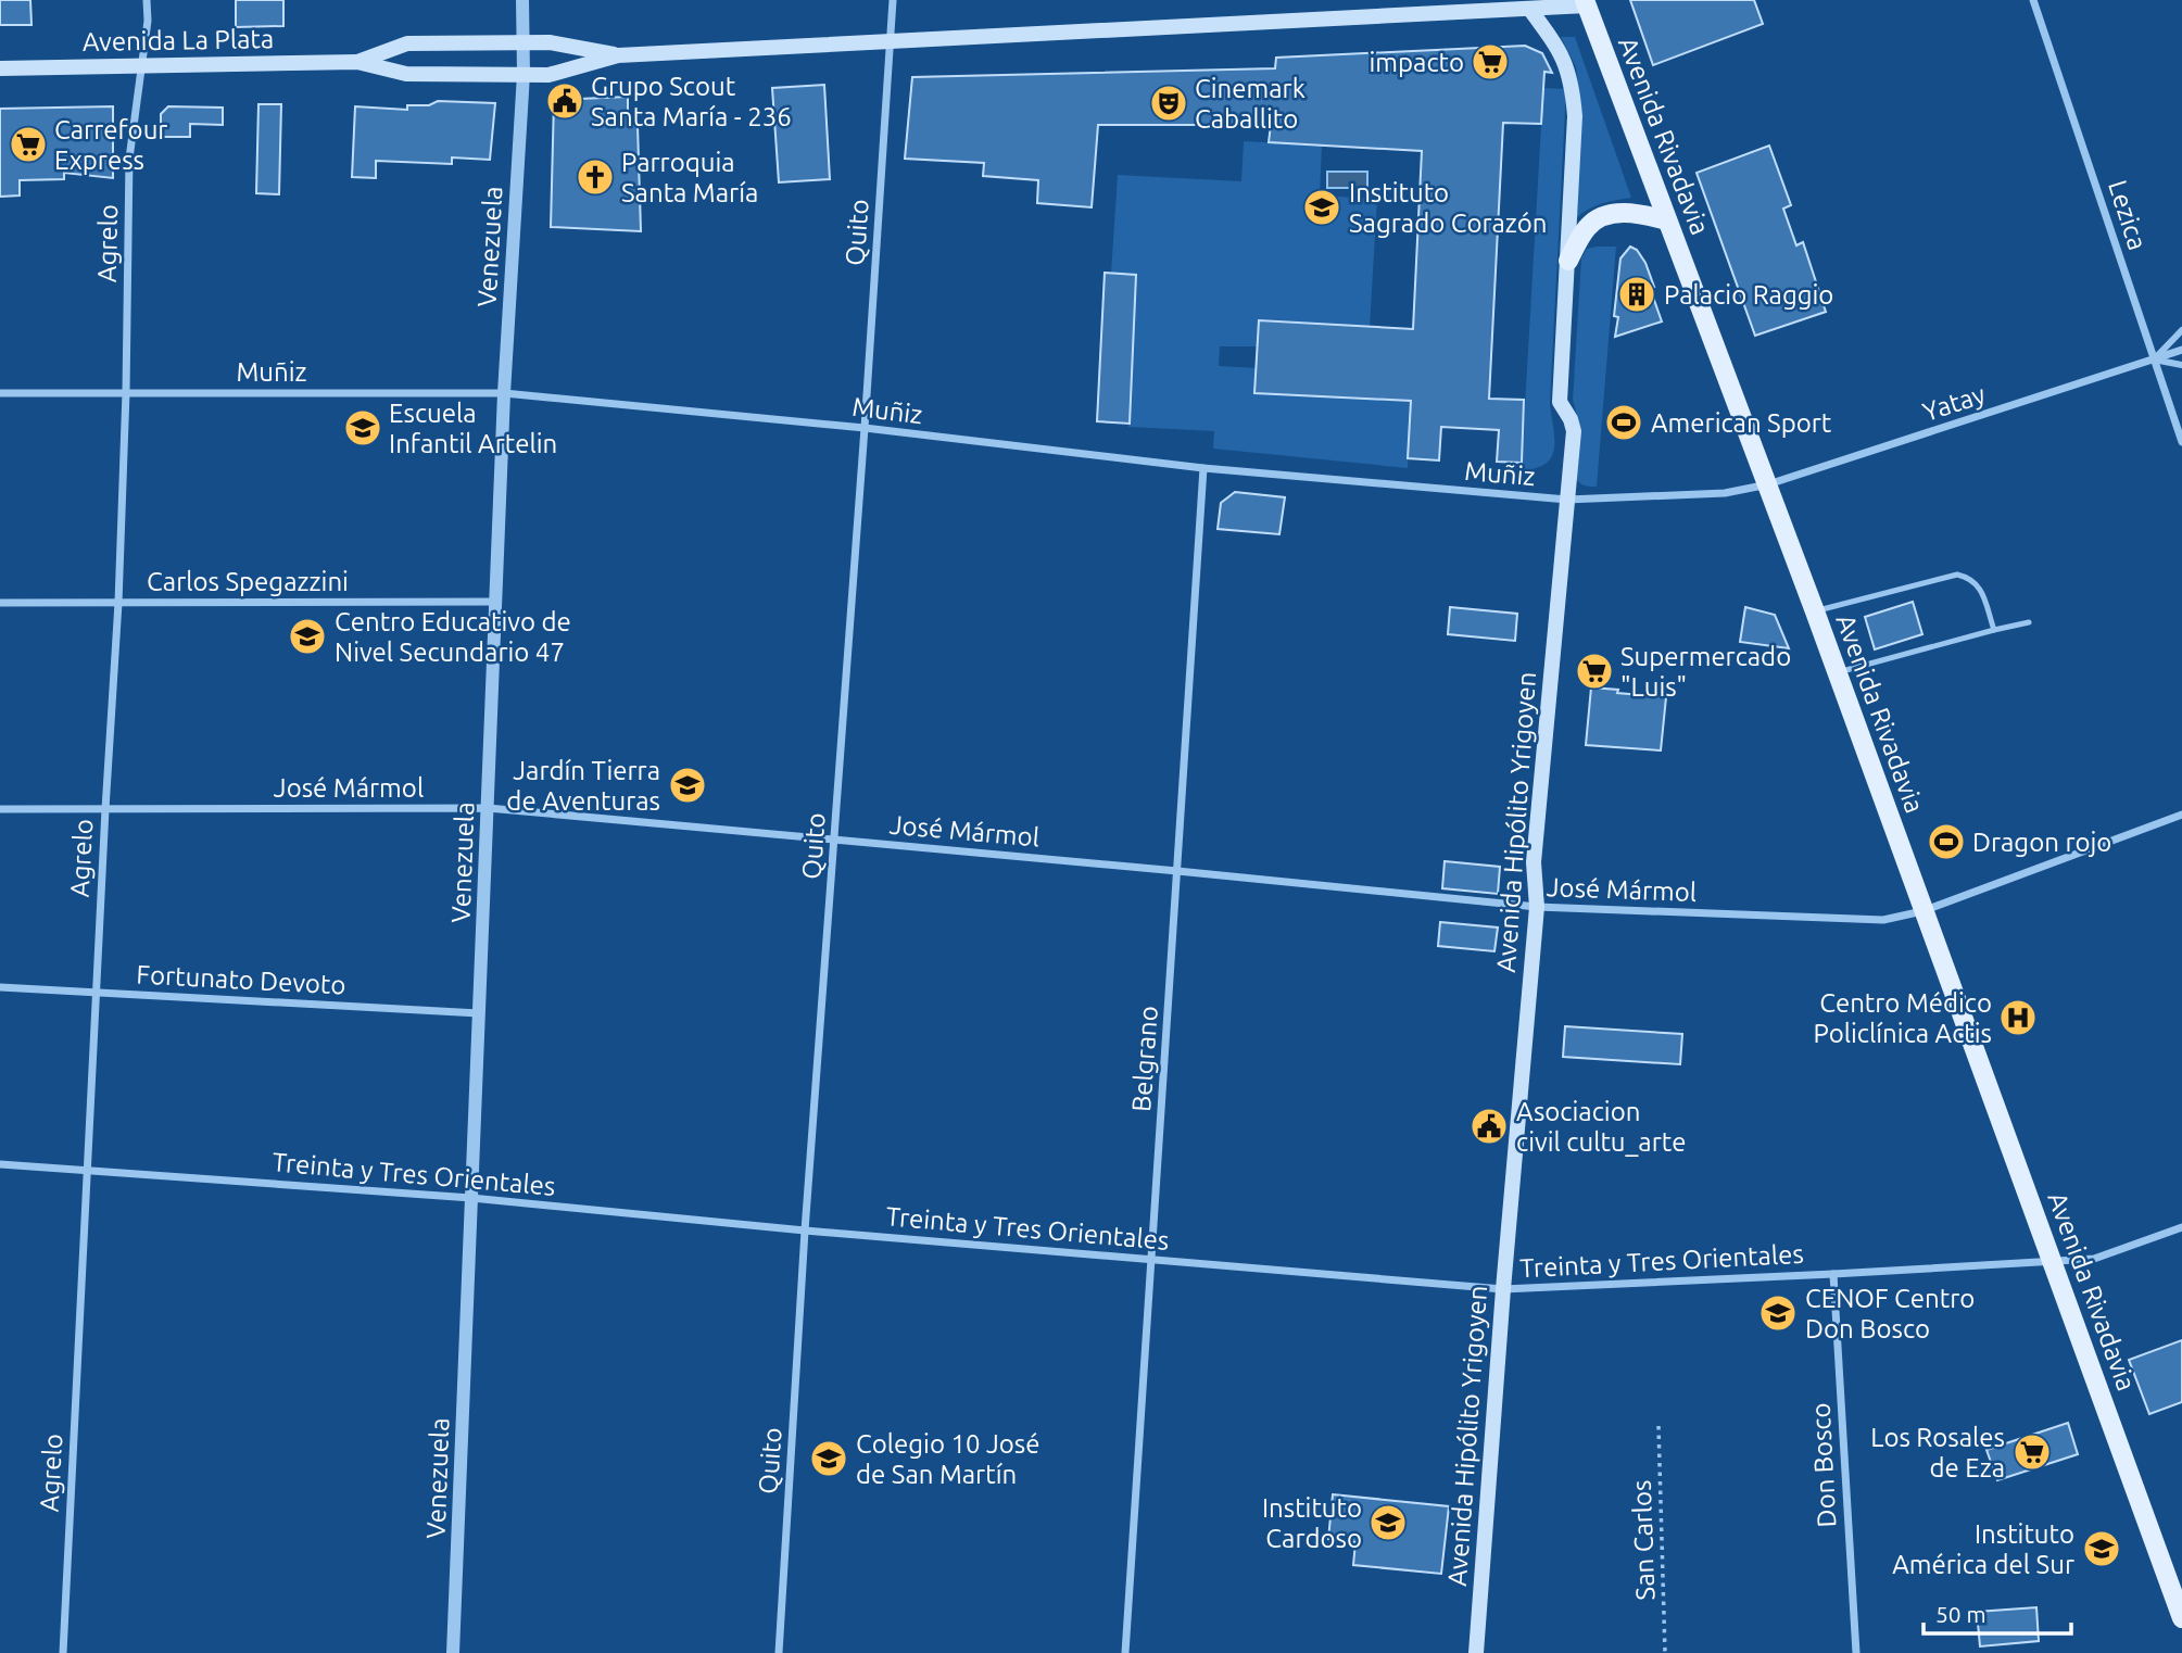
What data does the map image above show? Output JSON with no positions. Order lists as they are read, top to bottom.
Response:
{
  "streets": {
    "main road": ["Avenida La Plata", "Avenida Rivadavia", "Avenida Hipólito Yrigoyen"],
    "street": [
      "Lezica",
      "Quito",
      "Agrelo",
      "Venezuela",
      "Muñiz",
      "Yatay",
      "Carlos Spegazzini",
      "José Mármol",
      "Fortunato Devoto",
      "Belgrano",
      "Treinta y Tres Orientales",
      "Don Bosco"
    ],
    "path": ["San Carlos"]
  },
  "crossings": [
    ["Avenida La Plata", "Avenida Rivadavia"],
    ["Avenida La Plata", "Quito"],
    ["Avenida La Plata", "Agrelo"],
    ["Avenida La Plata", "Venezuela"],
    ["Avenida La Plata", "Avenida Hipólito Yrigoyen"],
    ["Avenida Rivadavia", "Muñiz"],
    ["Avenida Rivadavia", "Yatay"],
    ["Avenida Rivadavia", "José Mármol"],
    ["Avenida Rivadavia", "Treinta y Tres Orientales"],
    ["Lezica", "Yatay"],
    ["Quito", "Muñiz"],
    ["Quito", "José Mármol"],
    ["Quito", "Treinta y Tres Orientales"],
    ["Agrelo", "Muñiz"],
    ["Agrelo", "Carlos Spegazzini"],
    ["Agrelo", "José Mármol"],
    ["Agrelo", "Fortunato Devoto"],
    ["Agrelo", "Treinta y Tres Orientales"],
    ["Venezuela", "Muñiz"],
    ["Venezuela", "Carlos Spegazzini"],
    ["Venezuela", "José Mármol"],
    ["Venezuela", "Fortunato Devoto"],
    ["Venezuela", "Treinta y Tres Orientales"],
    ["Muñiz", "Yatay"],
    ["Muñiz", "Avenida Hipólito Yrigoyen"],
    ["Muñiz", "Belgrano"],
    ["José Mármol", "Avenida Hipólito Yrigoyen"],
    ["José Mármol", "Belgrano"],
    ["Avenida Hipólito Yrigoyen", "Treinta y Tres Orientales"],
    ["Belgrano", "Treinta y Tres Orientales"],
    ["Treinta y Tres Orientales", "Don Bosco"]
  ],
  "places": {
    "supermarket": [
      "impacto",
      "Carrefour Express",
      "Supermercado \"Luis\"",
      "Los Rosales de Eza"
    ],
    "public building": ["Grupo Scout Santa María - 236", "Asociacion civil cultu_arte"],
    "theatre": ["Cinemark Caballito"],
    "church": ["Parroquia Santa María"],
    "school or university": [
      "Instituto Sagrado Corazón",
      "Escuela Infantil Artelin",
      "Centro Educativo de Nivel Secundario 47",
      "Jardín Tierra de Aventuras",
      "CENOF Centro Don Bosco",
      "Colegio 10 José de San Martín",
      "Instituto Cardoso",
      "Instituto América del Sur"
    ],
    "building": ["Palacio Raggio"],
    "sports": ["American Sport", "Dragon rojo"],
    "hospital": ["Centro Médico Policlínica Actis"]
  },
  "scale_bar": "50 m"
}
